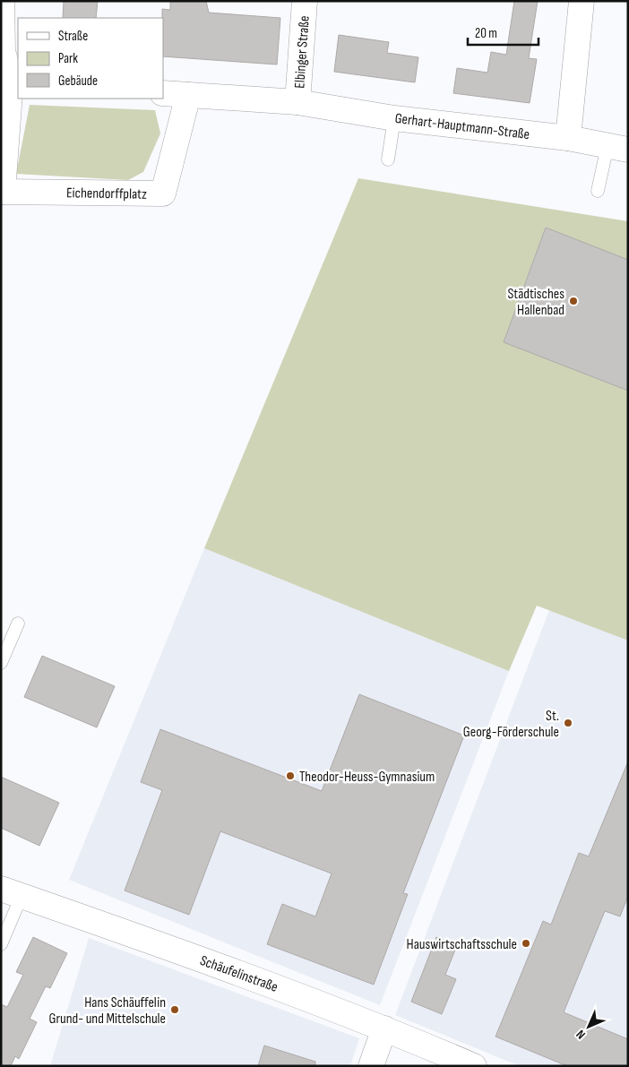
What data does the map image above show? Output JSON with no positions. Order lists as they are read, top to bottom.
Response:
{
  "streets": {
    "street": [
      "Elbinger Straße",
      "Gerhart-Hauptmann-Straße",
      "Eichendorffplatz",
      "Schäufelinstraße"
    ]
  },
  "crossings": [
    ["Elbinger Straße", "Gerhart-Hauptmann-Straße"]
  ],
  "places": [
    "Städtisches Hallenbad",
    "St. Georg-Förderschule",
    "Theodor-Heuss-Gymnasium",
    "Hauswirtschaftsschule",
    "Hans Schäuffelin Grund- und Mittelschule"
  ],
  "legend": ["Straße", "Park", "Gebäude"],
  "scale_bar": "20 m",
  "north": "bottom left"
}
